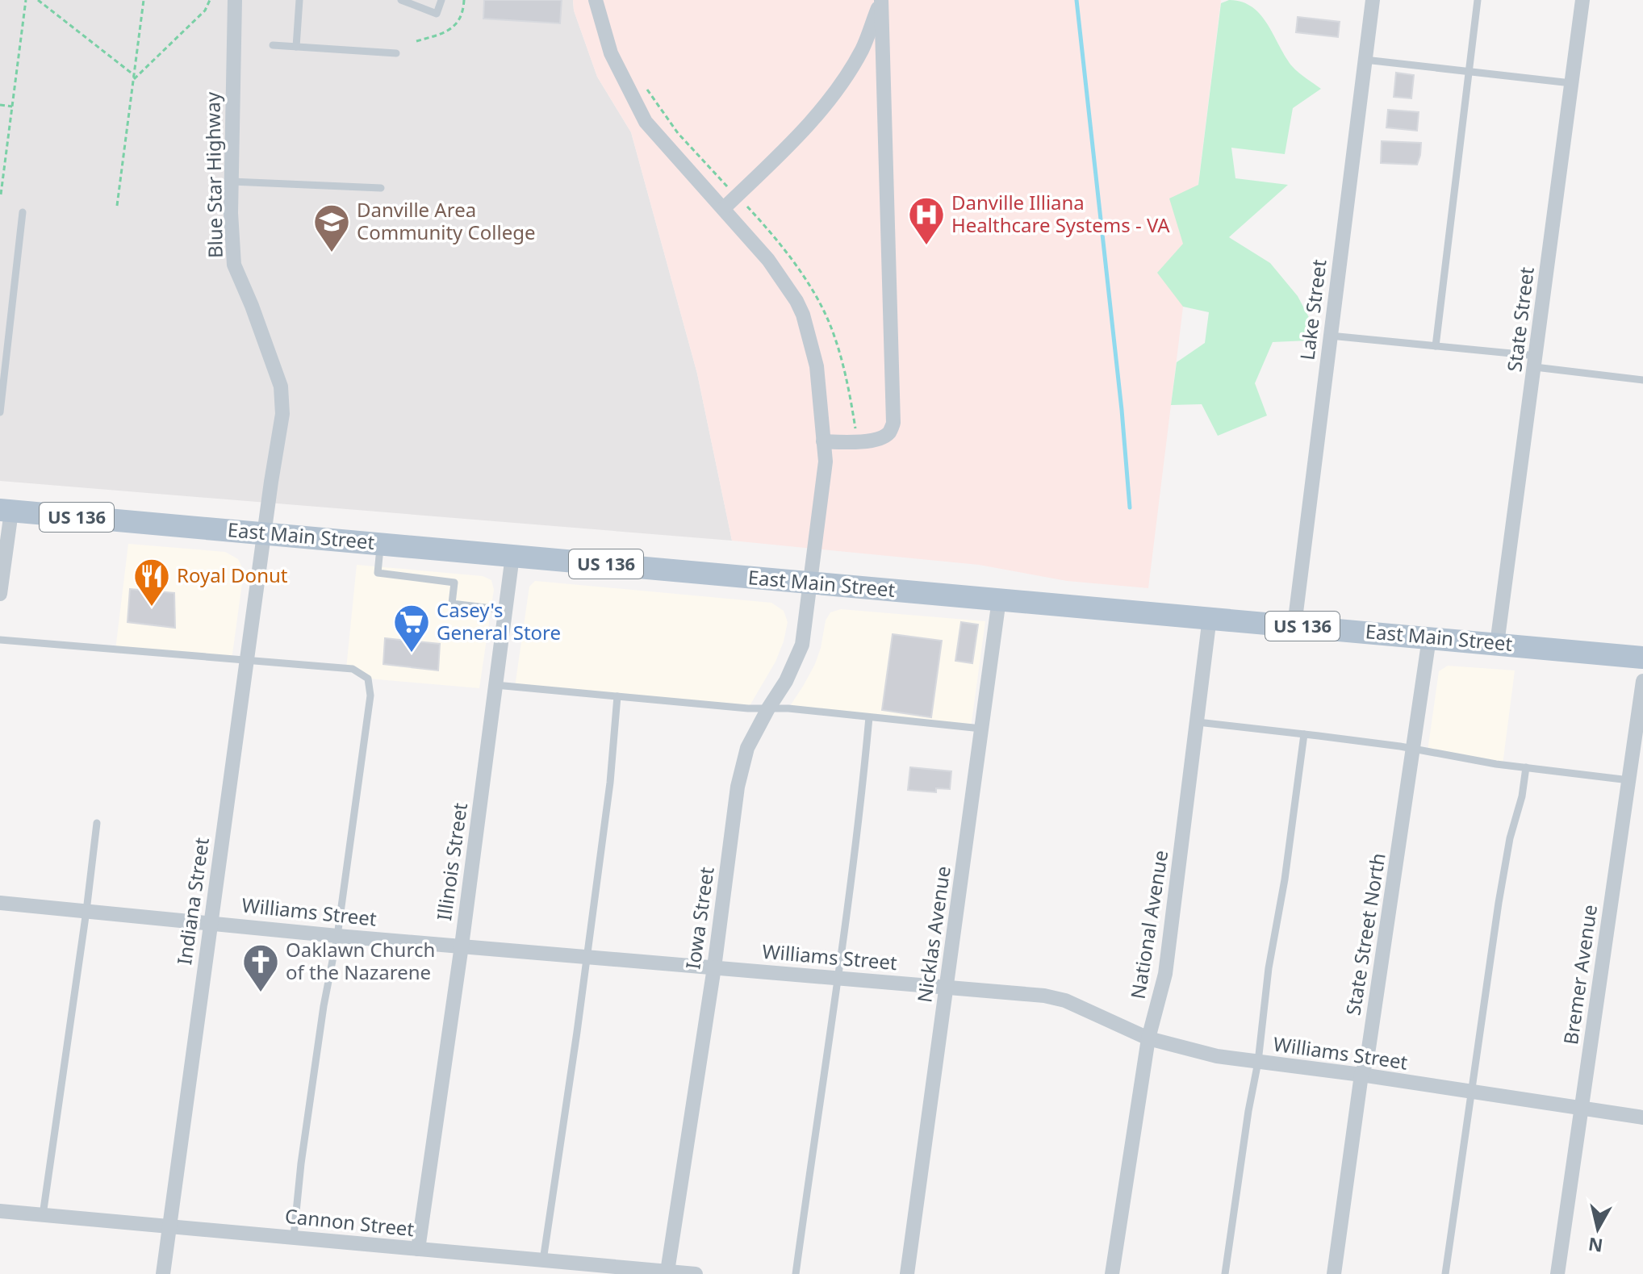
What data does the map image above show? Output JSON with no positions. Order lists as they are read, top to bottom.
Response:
{
  "streets": {
    "main road": ["US 136", "East Main Street"],
    "street": [
      "Blue Star Highway",
      "Lake Street",
      "State Street",
      "Illinois Street",
      "Indiana Street",
      "Williams Street",
      "Iowa Street",
      "National Avenue",
      "Nicklas Avenue",
      "State Street North",
      "Bremer Avenue",
      "Cannon Street"
    ]
  },
  "crossings": [
    ["Blue Star Highway", "East Main Street"],
    ["Blue Star Highway", "Indiana Street"],
    ["Lake Street", "East Main Street"],
    ["State Street", "East Main Street"],
    ["East Main Street", "Illinois Street"],
    ["East Main Street", "Indiana Street"],
    ["East Main Street", "Iowa Street"],
    ["East Main Street", "National Avenue"],
    ["East Main Street", "Nicklas Avenue"],
    ["East Main Street", "State Street North"],
    ["Illinois Street", "Williams Street"],
    ["Illinois Street", "Cannon Street"],
    ["Indiana Street", "Williams Street"],
    ["Indiana Street", "Cannon Street"],
    ["Williams Street", "Iowa Street"],
    ["Williams Street", "National Avenue"],
    ["Williams Street", "Nicklas Avenue"],
    ["Williams Street", "State Street North"],
    ["Williams Street", "Bremer Avenue"],
    ["Iowa Street", "Cannon Street"]
  ],
  "places": {
    "hospital": ["Danville Illiana Healthcare Systems - VA"],
    "school or university": ["Danville Area Community College"],
    "restaurant": ["Royal Donut"],
    "supermarket": ["Casey's General Store"],
    "church": ["Oaklawn Church of the Nazarene"]
  },
  "north": "bottom"
}
